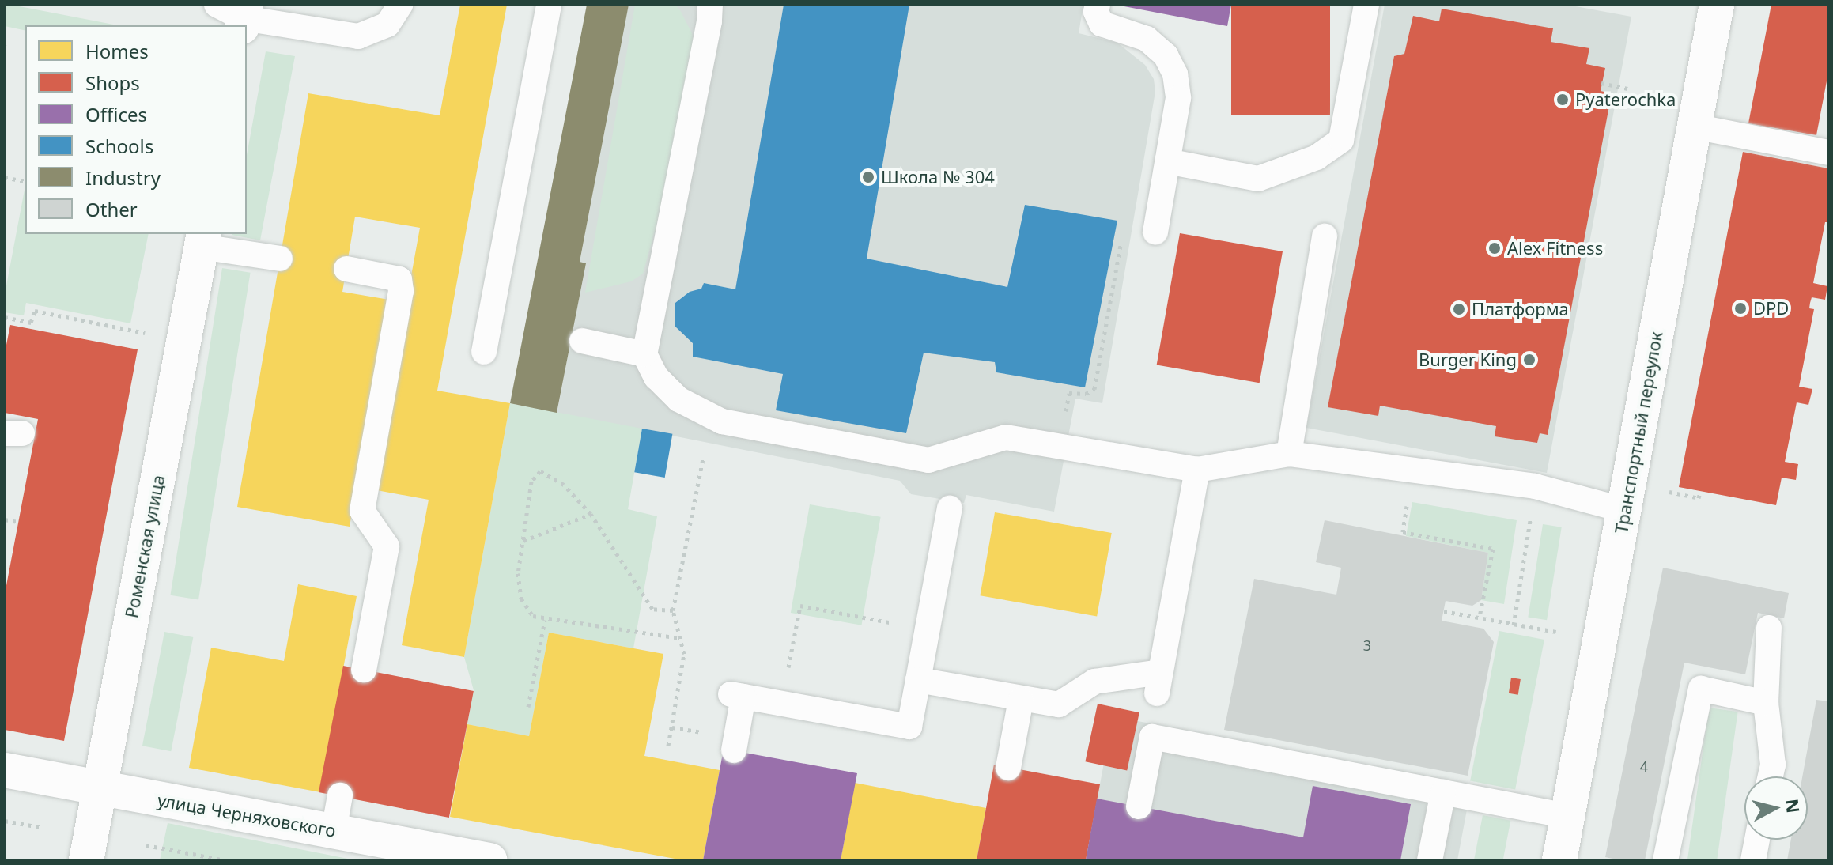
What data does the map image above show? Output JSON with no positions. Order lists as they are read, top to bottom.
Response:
{
  "streets": {
    "street": ["Транспортный переулок", "Роменская улица", "улица Черняховского"]
  },
  "crossings": [
    ["Роменская улица", "улица Черняховского"]
  ],
  "places": [
    "Pyaterochka",
    "Школа № 304",
    "Alex Fitness",
    "DPD",
    "Платформа",
    "Burger King"
  ],
  "house_numbers": ["3", "4"],
  "legend": [
    "Homes",
    "Shops",
    "Offices",
    "Schools",
    "Industry",
    "Other"
  ],
  "north": "right"
}
